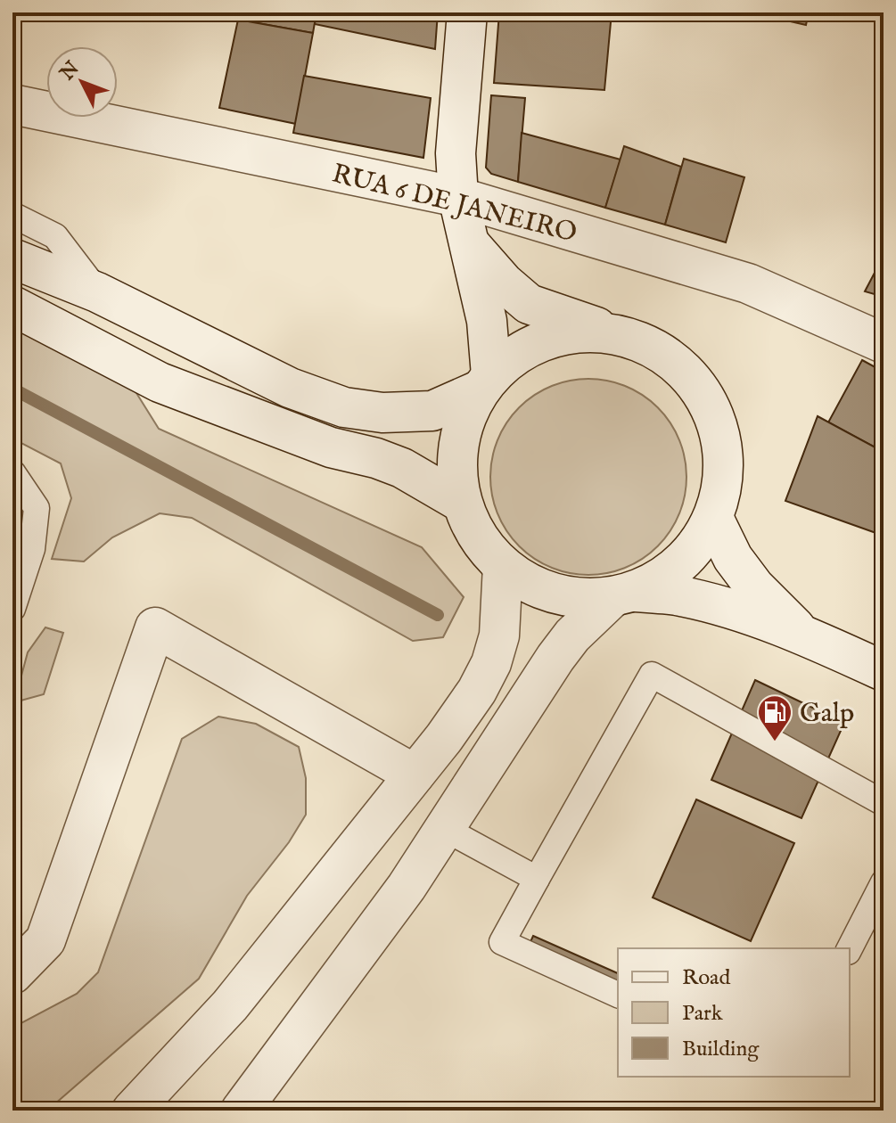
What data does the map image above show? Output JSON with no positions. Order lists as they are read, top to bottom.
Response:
{
  "streets": {
    "street": ["RUA 6 DE JANEIRO"]
  },
  "places": {
    "fuel station": ["Galp"]
  },
  "legend": ["Road", "Park", "Building"],
  "north": "top left"
}
